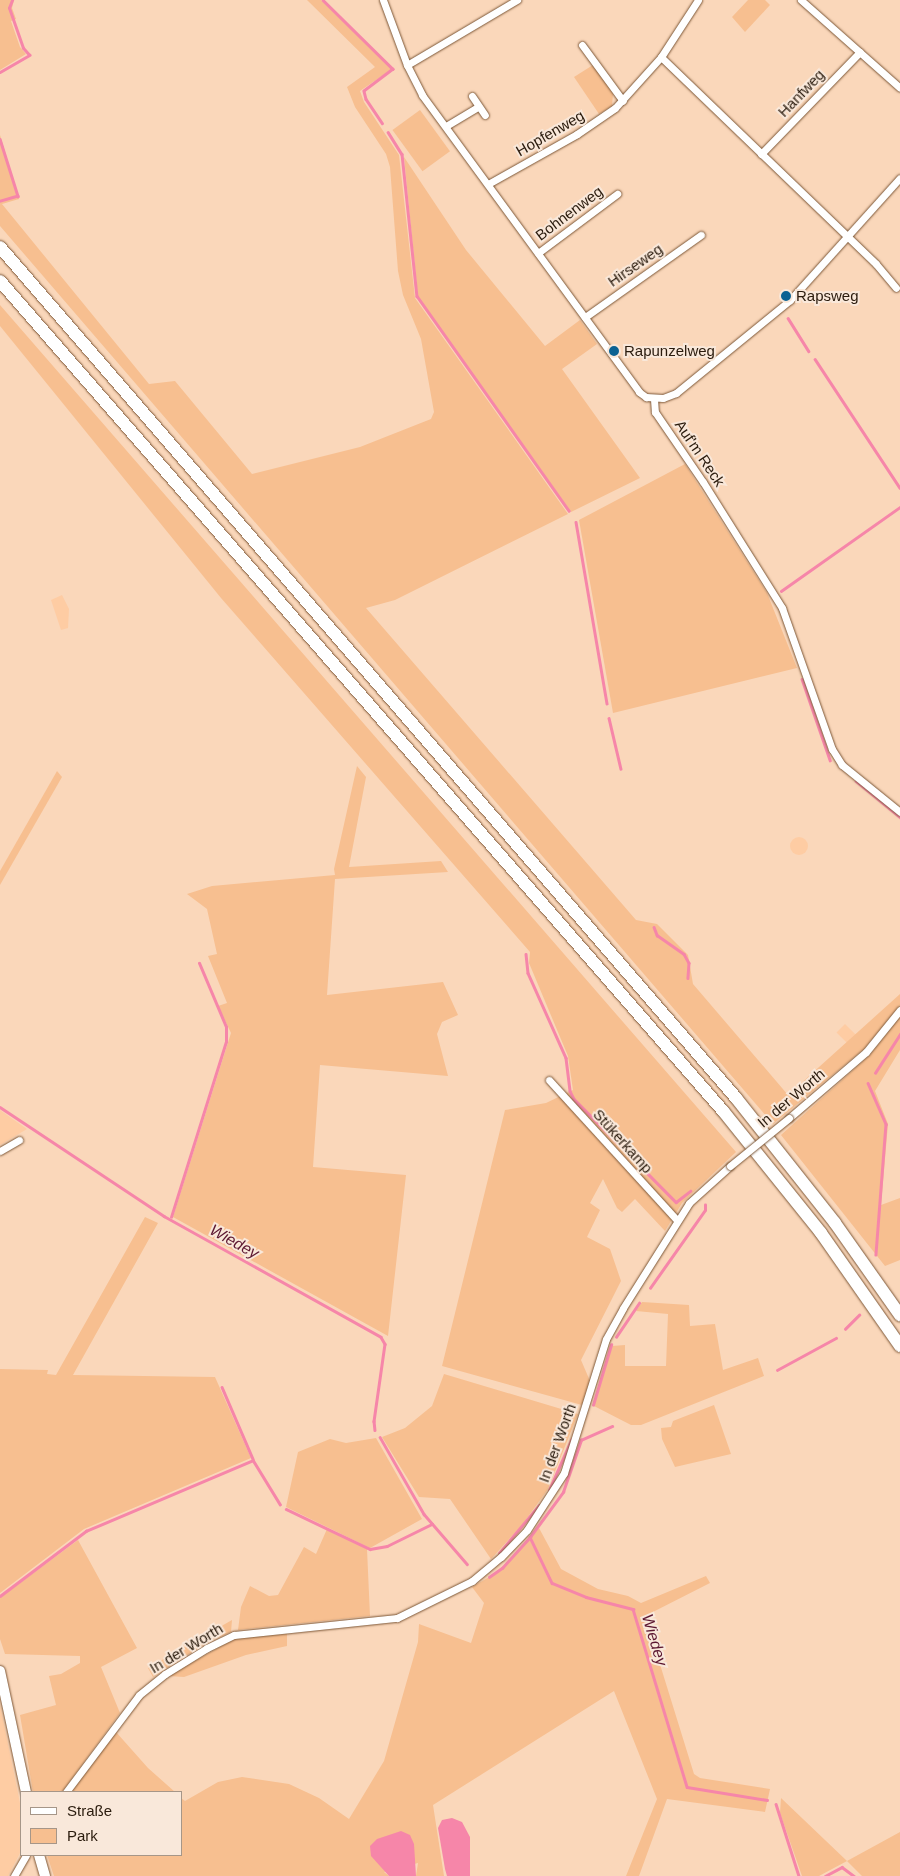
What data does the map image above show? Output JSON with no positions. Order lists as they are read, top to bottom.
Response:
{
  "streets": {
    "street": [
      "Hanfweg",
      "Hopfenweg",
      "Bohnenweg",
      "Hirseweg",
      "Auf'm Reck",
      "In der Worth",
      "Stükerkamp"
    ]
  },
  "crossings": [
    ["In der Worth", "Stükerkamp"]
  ],
  "water": ["Wiedey"],
  "places": ["Rapsweg", "Rapunzelweg"],
  "legend": ["Straße", "Park"]
}
